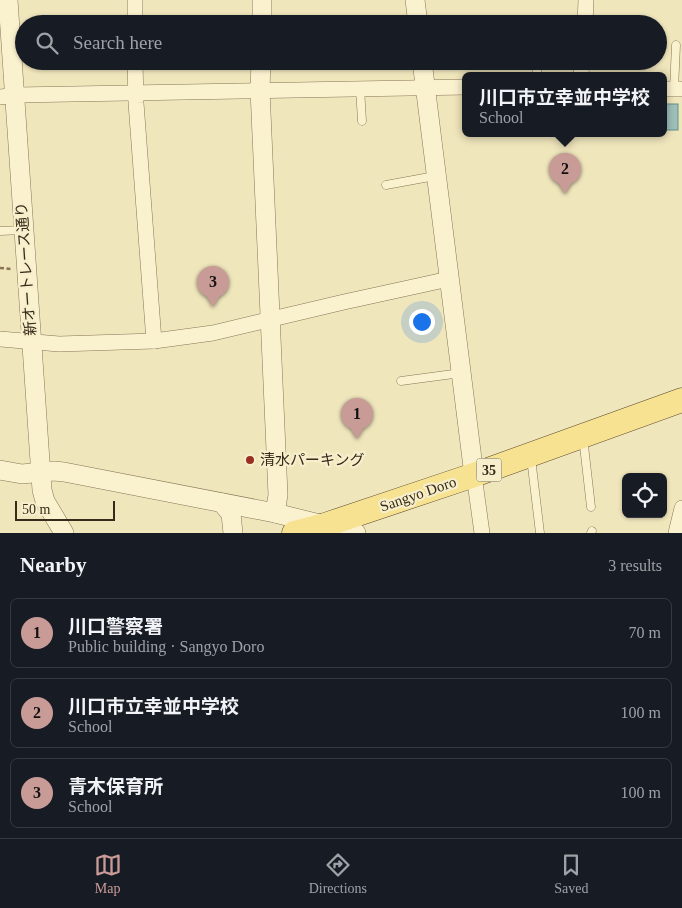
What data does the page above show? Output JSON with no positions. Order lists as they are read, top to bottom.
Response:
{
  "streets": {
    "main road": ["35", "Sangyo Doro"],
    "street": ["新オートレース通り"]
  },
  "places": ["清水パーキング"],
  "scale_bar": "50 m",
  "page": {
    "search": "Search here",
    "popup": ["川口市立幸並中学校", "School"],
    "pins": ["2", "3", "1"],
    "scale": "50 m",
    "heading": ["Nearby", "3 results"],
    "list": [
      {
        "mark": "1",
        "name": "川口警察署",
        "note": "Public building · Sangyo Doro",
        "value": "70 m"
      },
      {
        "mark": "2",
        "name": "川口市立幸並中学校",
        "note": "School",
        "value": "100 m"
      },
      {
        "mark": "3",
        "name": "青木保育所",
        "note": "School",
        "value": "100 m"
      }
    ],
    "nav": ["Map", "Directions", "Saved"]
  }
}
